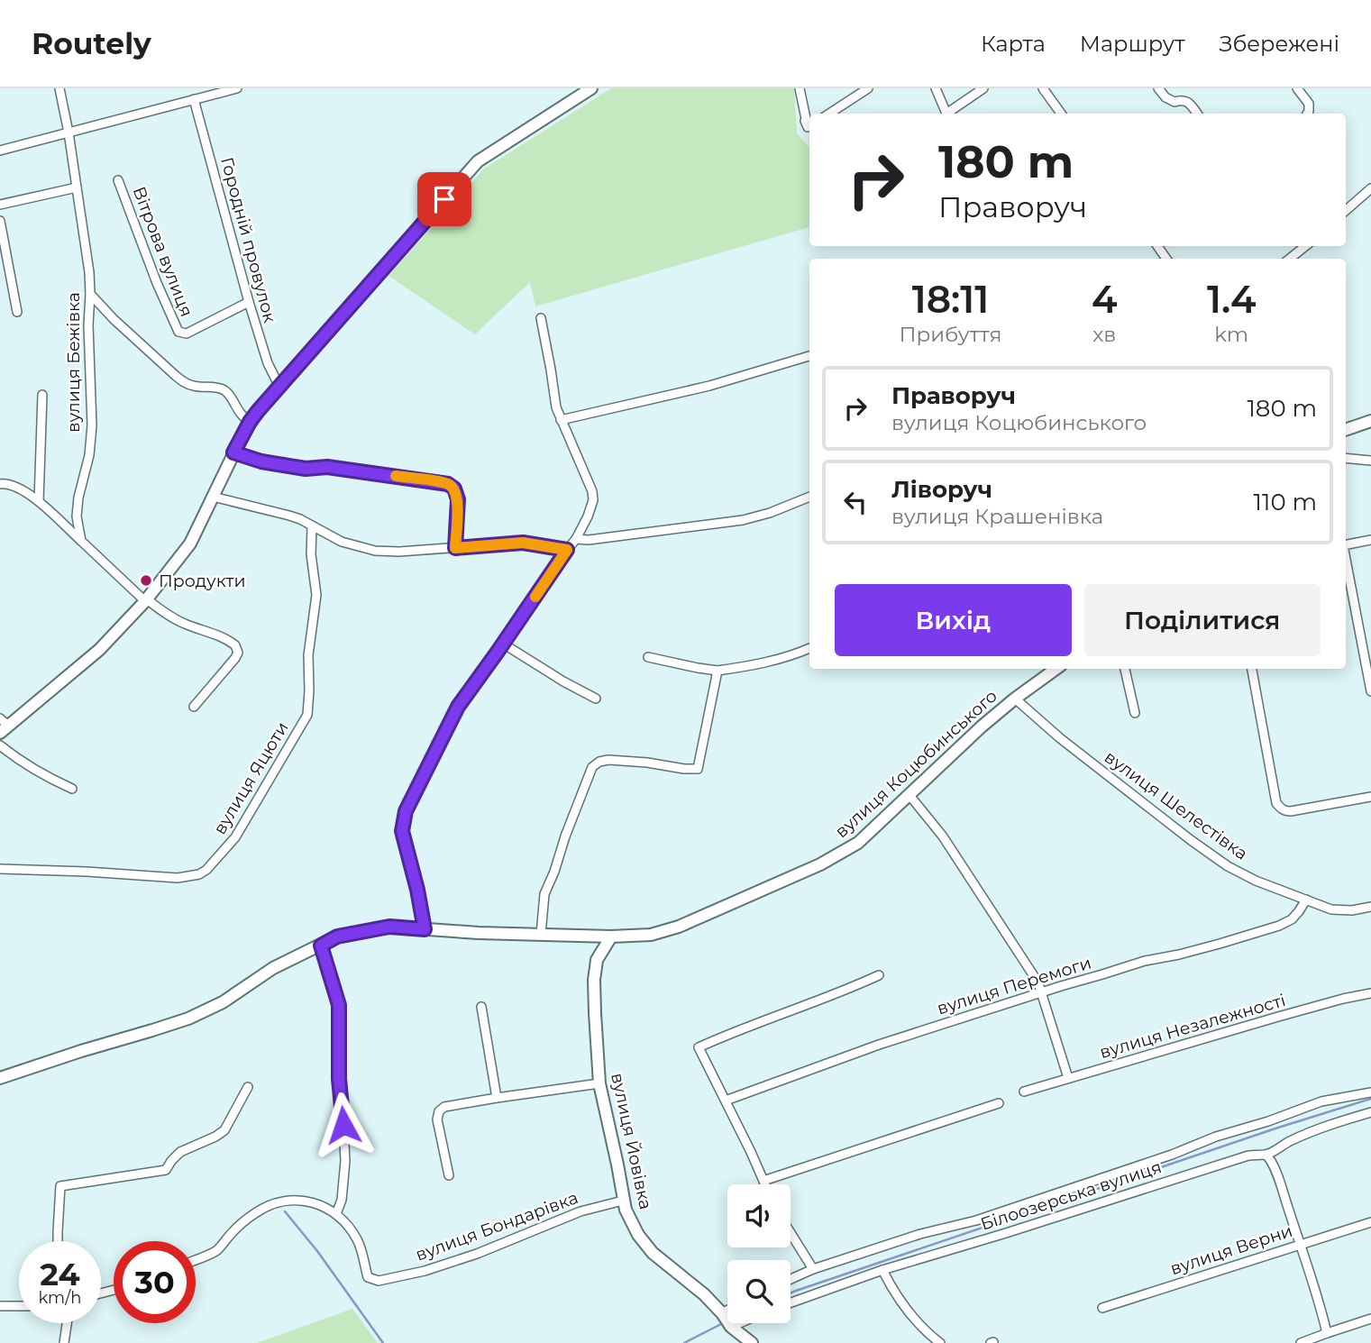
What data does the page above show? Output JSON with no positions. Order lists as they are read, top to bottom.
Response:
{
  "streets": {
    "street": [
      "Городній провулок",
      "Вітрова вулиця",
      "вулиця Бежівка",
      "вулиця Коцюбинського",
      "вулиця Яцюти",
      "вулиця Шелестівка",
      "вулиця Перемоги",
      "вулиця Незалежності",
      "вулиця Йовівка",
      "Білоозерська вулиця",
      "вулиця Бондарівка",
      "вулиця Верни"
    ]
  },
  "crossings": [
    ["Городній провулок", "Вітрова вулиця"],
    ["вулиця Коцюбинського", "вулиця Шелестівка"],
    ["вулиця Коцюбинського", "вулиця Йовівка"],
    ["вулиця Шелестівка", "вулиця Перемоги"],
    ["вулиця Йовівка", "вулиця Бондарівка"]
  ],
  "places": ["Продукти"],
  "page": {
    "header": "Routely",
    "nav": ["Карта", "Маршрут", "Збережені"],
    "turn": ["180 m", "Праворуч"],
    "eta": [
      "18:11",
      "Прибуття",
      "4",
      "хв",
      "1.4",
      "km"
    ],
    "list": [
      {
        "name": "Праворуч",
        "note": "вулиця Коцюбинського",
        "value": "180 m"
      },
      {
        "name": "Ліворуч",
        "note": "вулиця Крашенівка",
        "value": "110 m"
      }
    ],
    "buttons": ["Вихід", "Поділитися"],
    "speed": "24 km/h",
    "limit": "30"
  }
}
